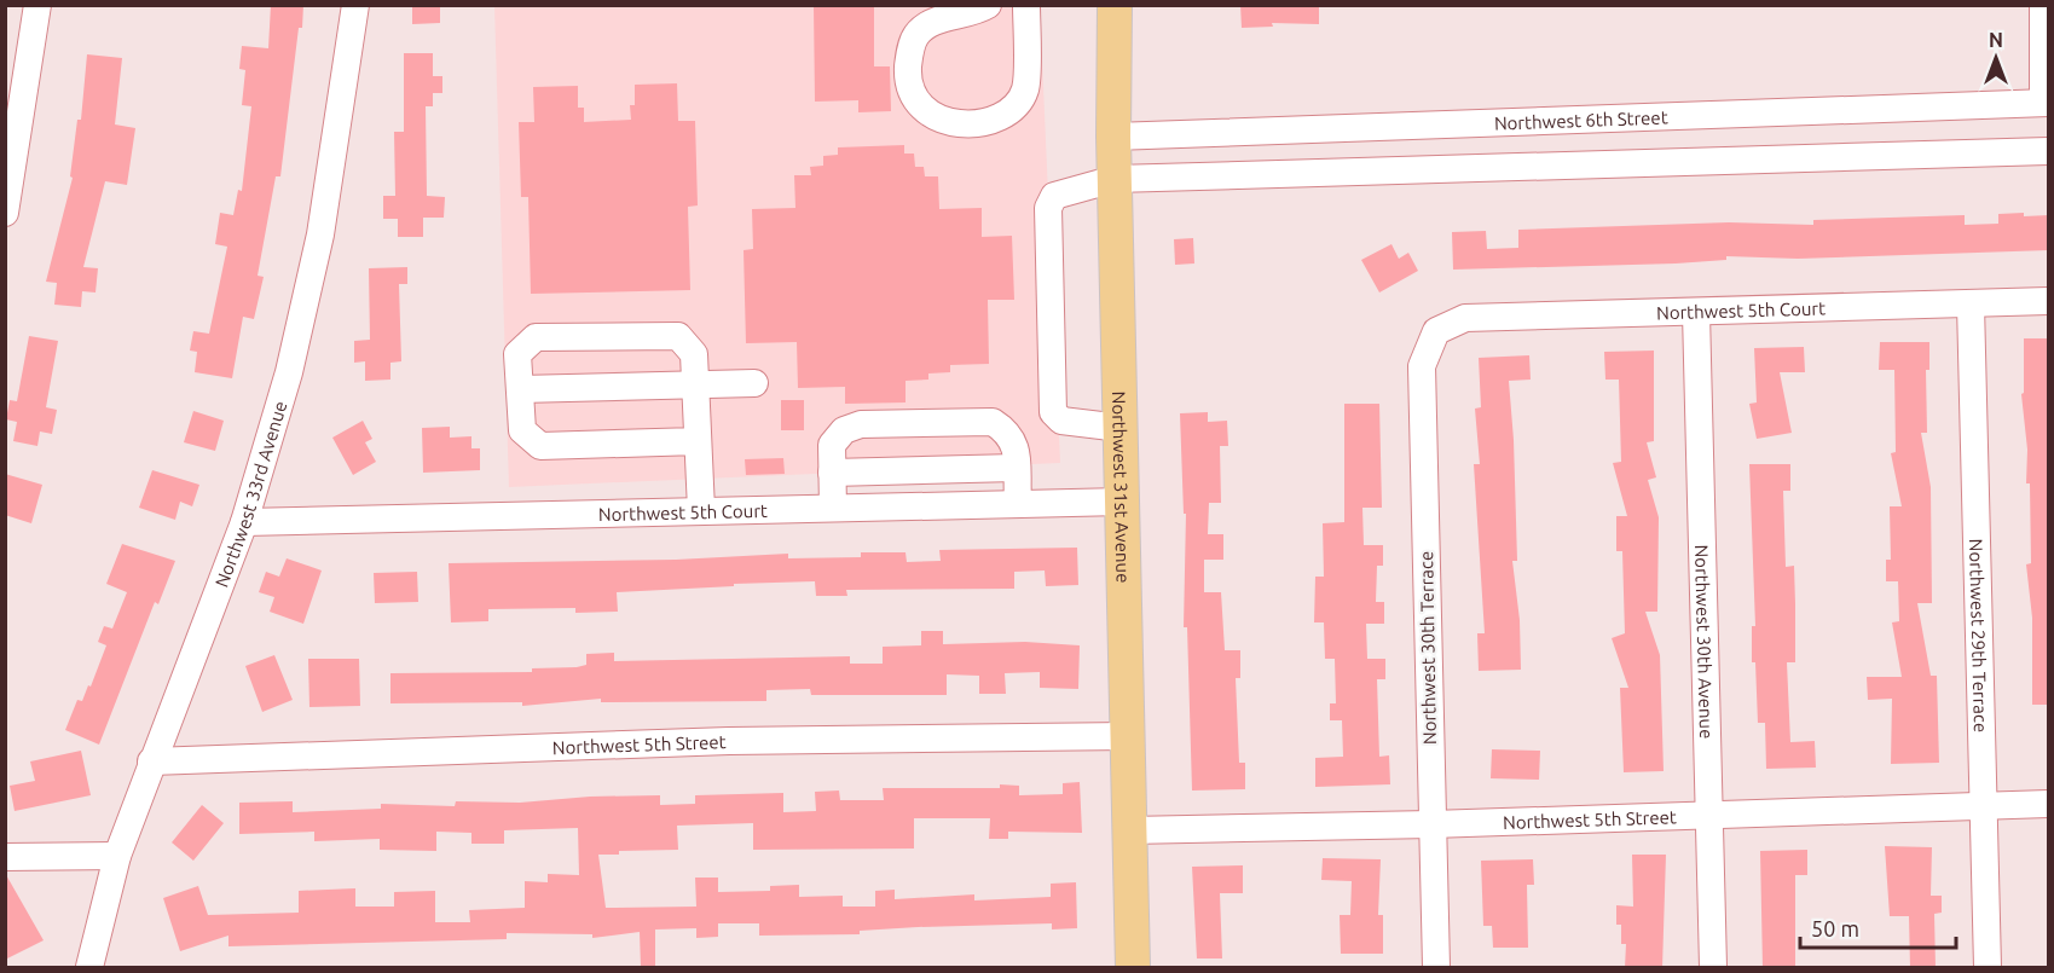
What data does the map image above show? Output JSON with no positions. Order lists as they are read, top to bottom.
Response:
{
  "streets": {
    "main road": ["Northwest 31st Avenue"],
    "street": [
      "Northwest 6th Street",
      "Northwest 5th Court",
      "Northwest 33rd Avenue",
      "Northwest 29th Terrace",
      "Northwest 30th Avenue",
      "Northwest 30th Terrace",
      "Northwest 5th Street"
    ]
  },
  "crossings": [
    ["Northwest 6th Street", "Northwest 31st Avenue"],
    ["Northwest 5th Court", "Northwest 31st Avenue"],
    ["Northwest 5th Court", "Northwest 33rd Avenue"],
    ["Northwest 5th Court", "Northwest 29th Terrace"],
    ["Northwest 5th Court", "Northwest 30th Avenue"],
    ["Northwest 5th Court", "Northwest 30th Terrace"],
    ["Northwest 31st Avenue", "Northwest 5th Street"],
    ["Northwest 33rd Avenue", "Northwest 5th Street"],
    ["Northwest 29th Terrace", "Northwest 5th Street"],
    ["Northwest 30th Avenue", "Northwest 5th Street"],
    ["Northwest 30th Terrace", "Northwest 5th Street"]
  ],
  "scale_bar": "50 m",
  "north": "top"
}
